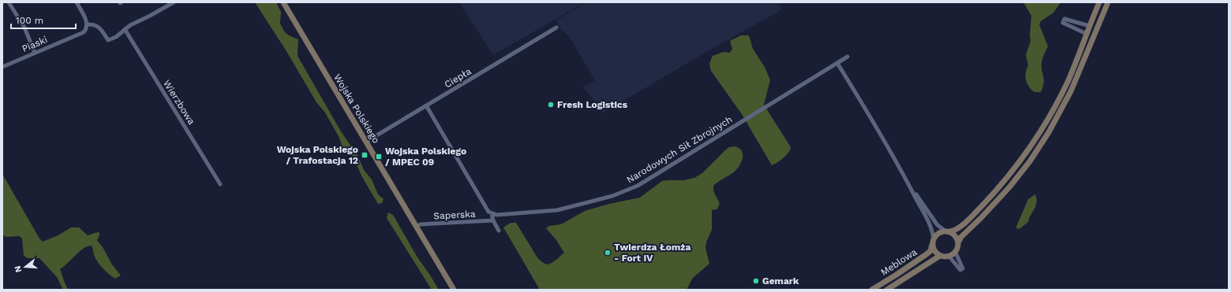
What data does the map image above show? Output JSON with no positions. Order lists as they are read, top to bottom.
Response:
{
  "streets": {
    "main road": ["Wojska Polskiego", "Meblowa"],
    "street": [
      "Piaski",
      "Ciepła",
      "Wierzbowa",
      "Narodowych Sił Zbrojnych",
      "Saperska"
    ]
  },
  "crossings": [
    ["Ciepła", "Wojska Polskiego"],
    ["Wojska Polskiego", "Saperska"]
  ],
  "places": {
    "other": ["Fresh Logistics", "Twierdza Łomża - Fort IV", "Gemark"],
    "transit": ["Wojska Polskiego / Trafostacja 12", "Wojska Polskiego / MPEC 09"]
  },
  "scale_bar": "100 m",
  "north": "left"
}
